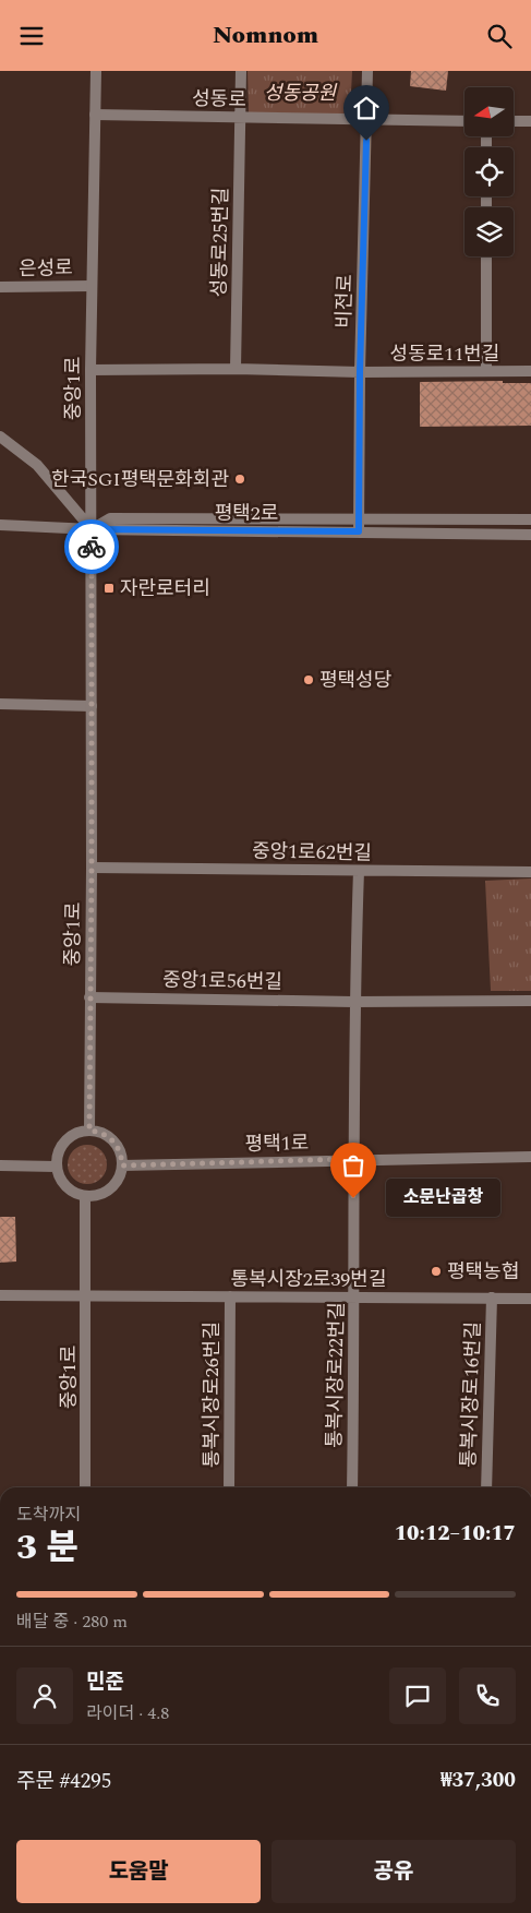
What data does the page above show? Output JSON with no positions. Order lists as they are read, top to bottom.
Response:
{
  "streets": {
    "street": [
      "성동로",
      "성동로25번길",
      "은성로",
      "비전로",
      "성동로11번길",
      "중앙1로",
      "평택2로",
      "중앙1로62번길",
      "중앙1로56번길",
      "평택1로",
      "통복시장2로39번길",
      "통복시장로22번길",
      "통복시장로26번길",
      "통복시장로16번길"
    ]
  },
  "crossings": [
    ["성동로", "성동로25번길"],
    ["성동로", "비전로"],
    ["성동로", "중앙1로"],
    ["은성로", "중앙1로"],
    ["비전로", "성동로11번길"],
    ["비전로", "평택2로"],
    ["중앙1로", "평택2로"],
    ["중앙1로", "중앙1로62번길"],
    ["중앙1로", "중앙1로56번길"],
    ["중앙1로", "평택1로"],
    ["중앙1로", "통복시장2로39번길"],
    ["평택1로", "통복시장로22번길"],
    ["통복시장2로39번길", "통복시장로22번길"],
    ["통복시장2로39번길", "통복시장로26번길"],
    ["통복시장2로39번길", "통복시장로16번길"]
  ],
  "parks": ["성동공원"],
  "places": {
    "other": [
      "한국SGI평택문화회관",
      "평택성당",
      "소문난곱창",
      "평택농협"
    ],
    "transit": ["자란로터리"]
  },
  "north": "left",
  "page": {
    "header": "Nomnom",
    "bubble": "소문난곱창",
    "heading": ["3 분", "도착까지", "10:12–10:17"],
    "panel": [
      "민준",
      "라이더 · 4.8",
      "주문 #4295",
      "₩37,300"
    ],
    "bar": "배달 중 · 280 m",
    "buttons": ["도움말", "공유"]
  }
}
